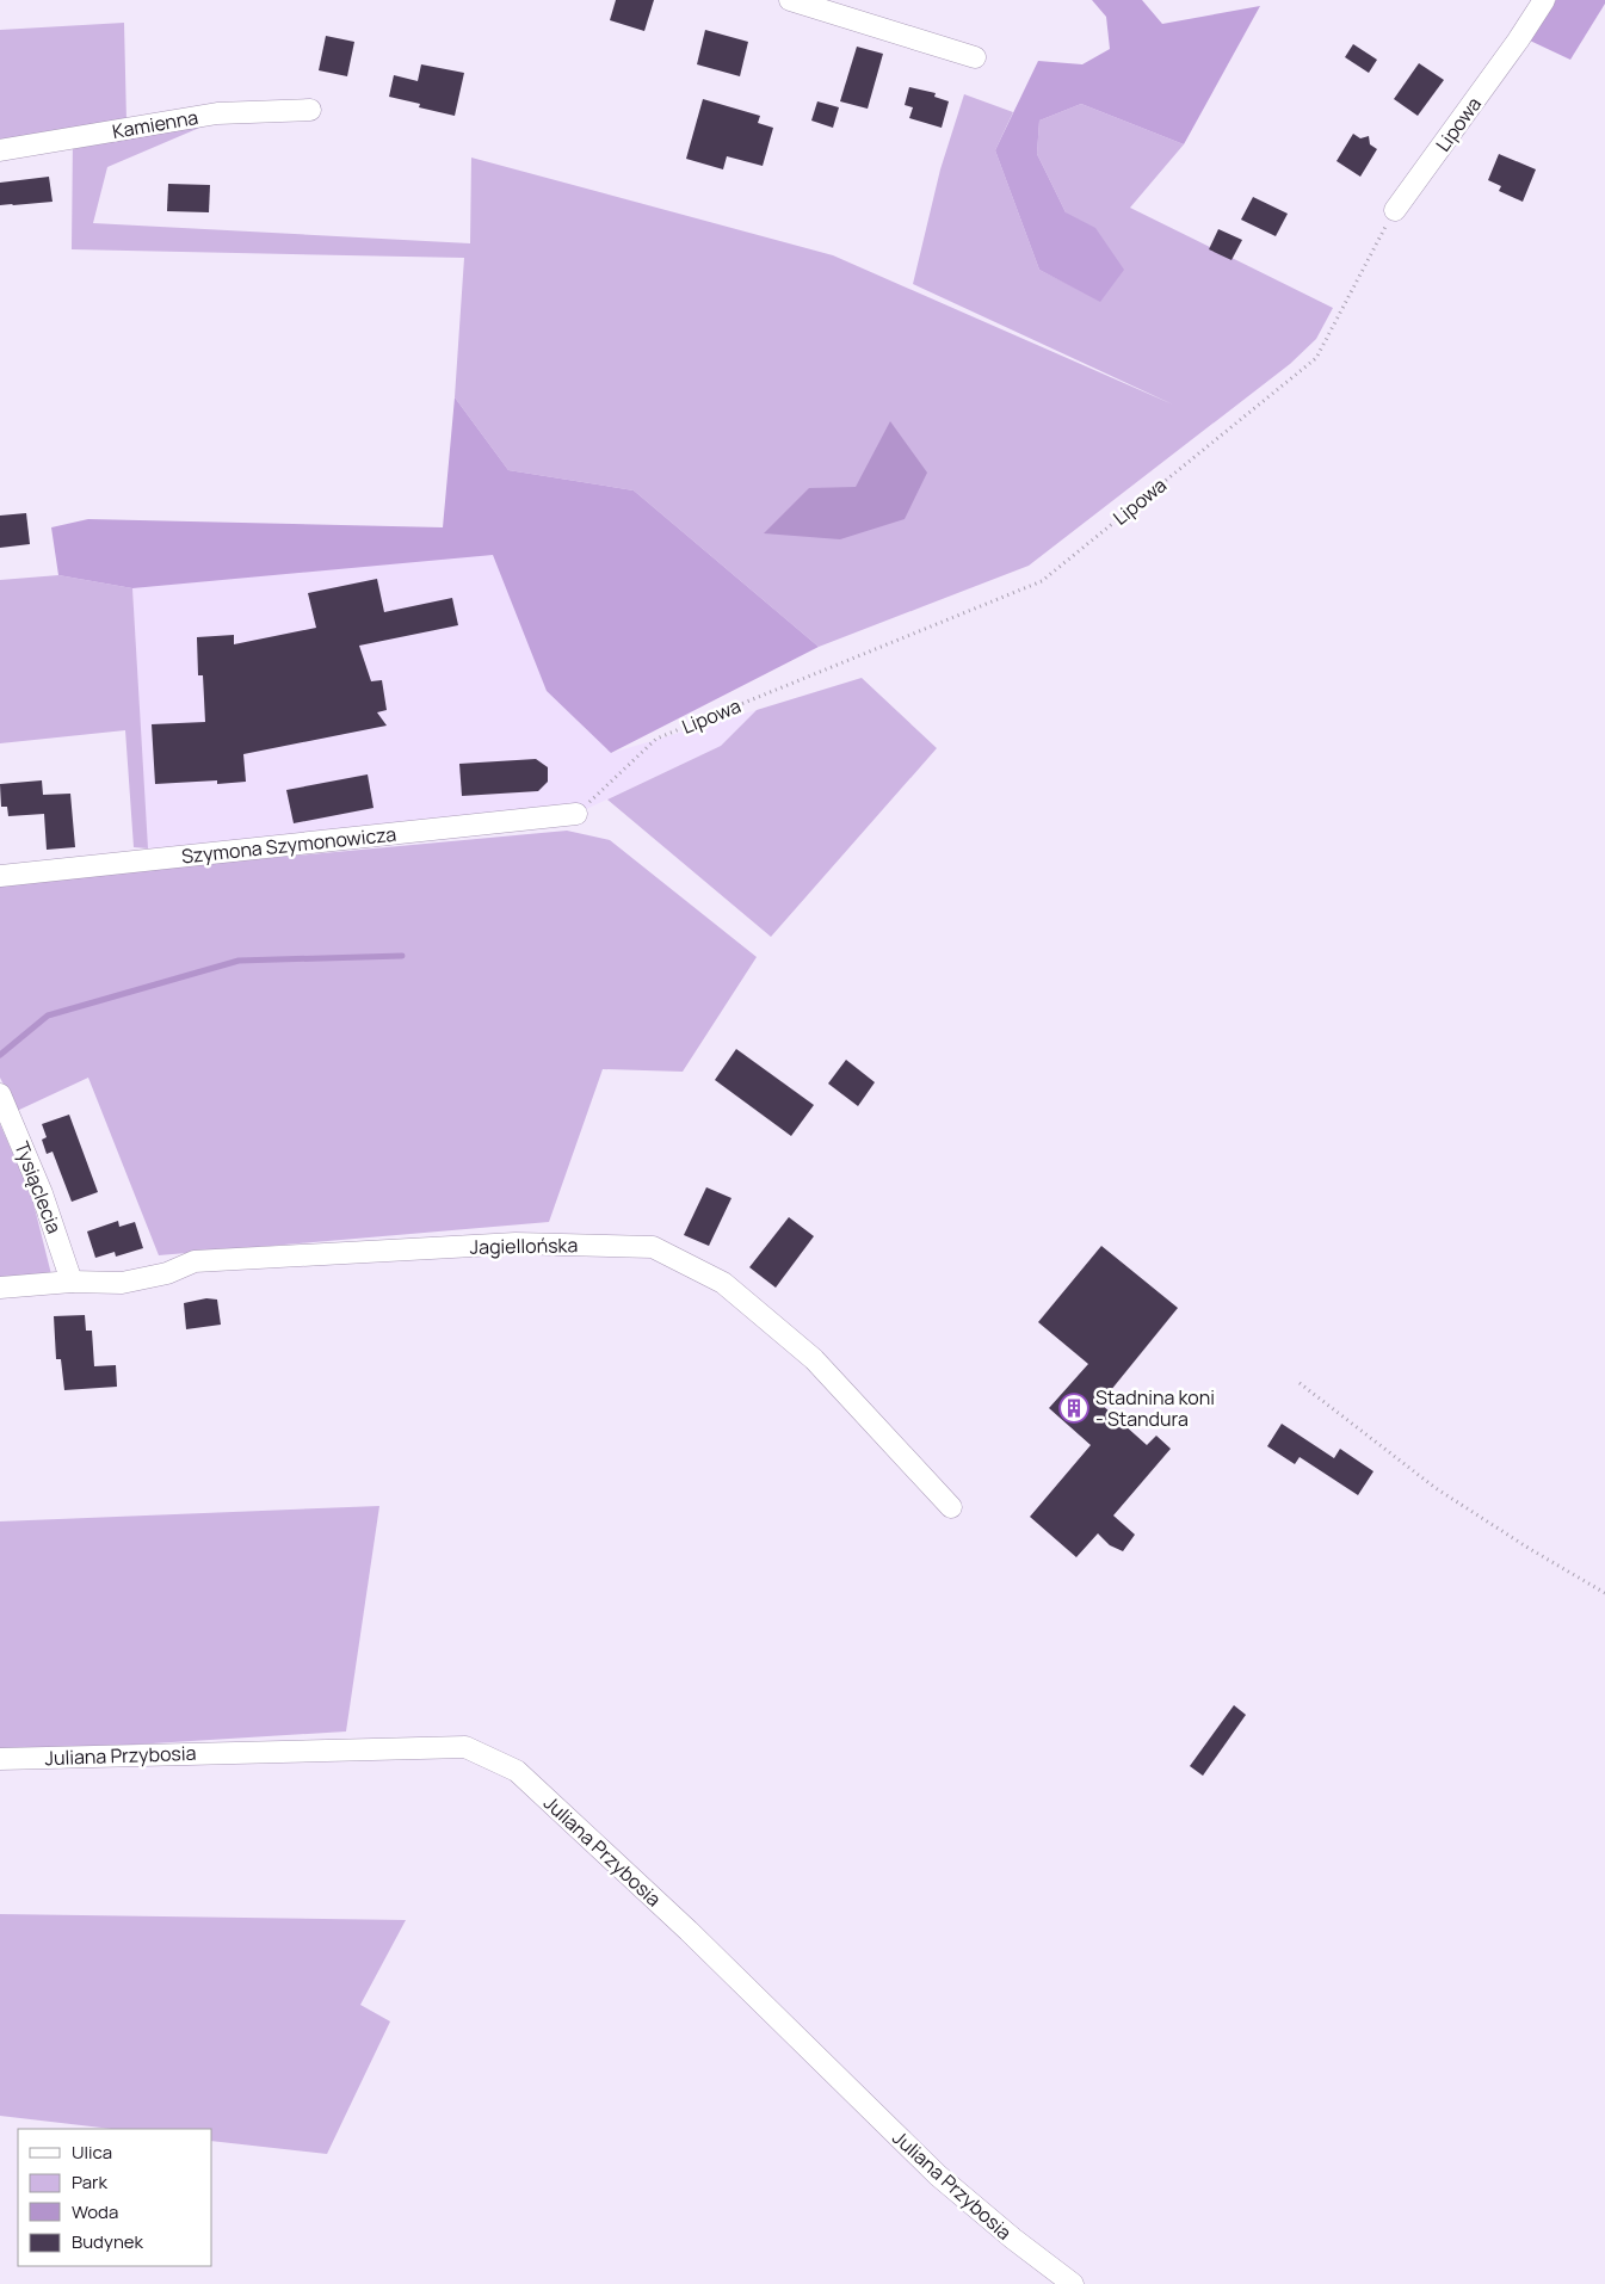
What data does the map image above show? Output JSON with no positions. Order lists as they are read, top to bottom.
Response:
{
  "streets": {
    "street": [
      "Kamienna",
      "Lipowa",
      "Szymona Szymonowicza",
      "Tysiąclecia",
      "Jagiellońska",
      "Juliana Przybosia"
    ]
  },
  "crossings": [
    ["Lipowa", "Szymona Szymonowicza"],
    ["Tysiąclecia", "Jagiellońska"]
  ],
  "places": {
    "building": ["Stadnina koni - Standura"]
  },
  "legend": [
    "Ulica",
    "Park",
    "Woda",
    "Budynek"
  ]
}
